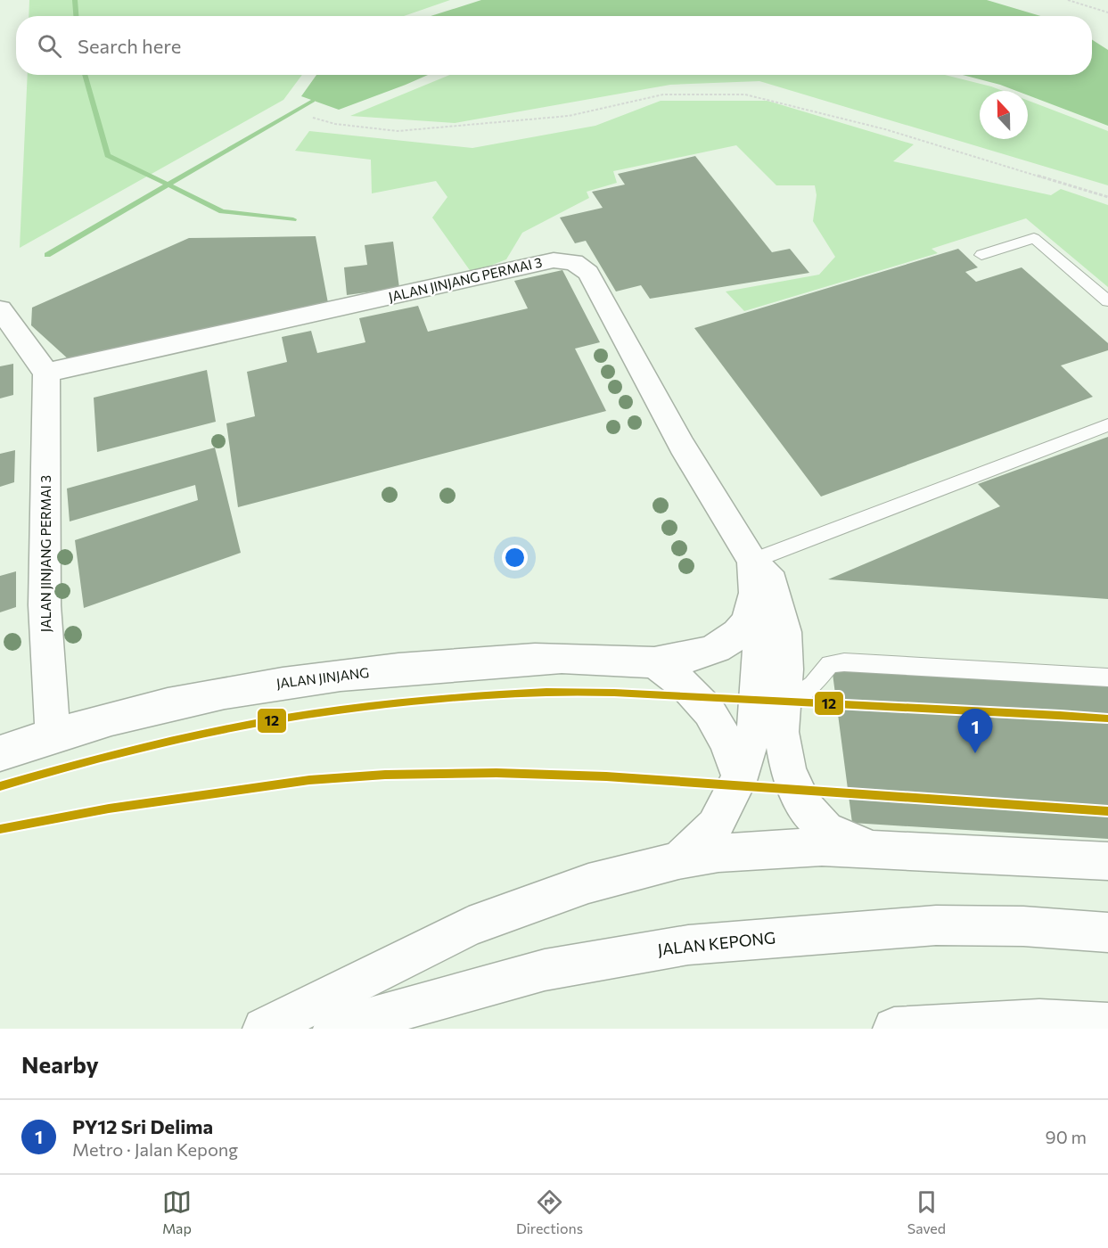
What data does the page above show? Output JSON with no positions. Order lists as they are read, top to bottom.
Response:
{
  "streets": {
    "street": ["JALAN JINJANG PERMAI 3", "JALAN JINJANG", "JALAN KEPONG"]
  },
  "crossings": [
    ["JALAN JINJANG PERMAI 3", "JALAN JINJANG"]
  ],
  "lines": ["transit line 12"],
  "north": "top",
  "page": {
    "search": "Search here",
    "pins": "1",
    "heading": "Nearby",
    "list": [
      {
        "mark": "1",
        "name": "PY12 Sri Delima",
        "note": "Metro · Jalan Kepong",
        "value": "90 m"
      }
    ],
    "nav": ["Map", "Directions", "Saved"]
  }
}
